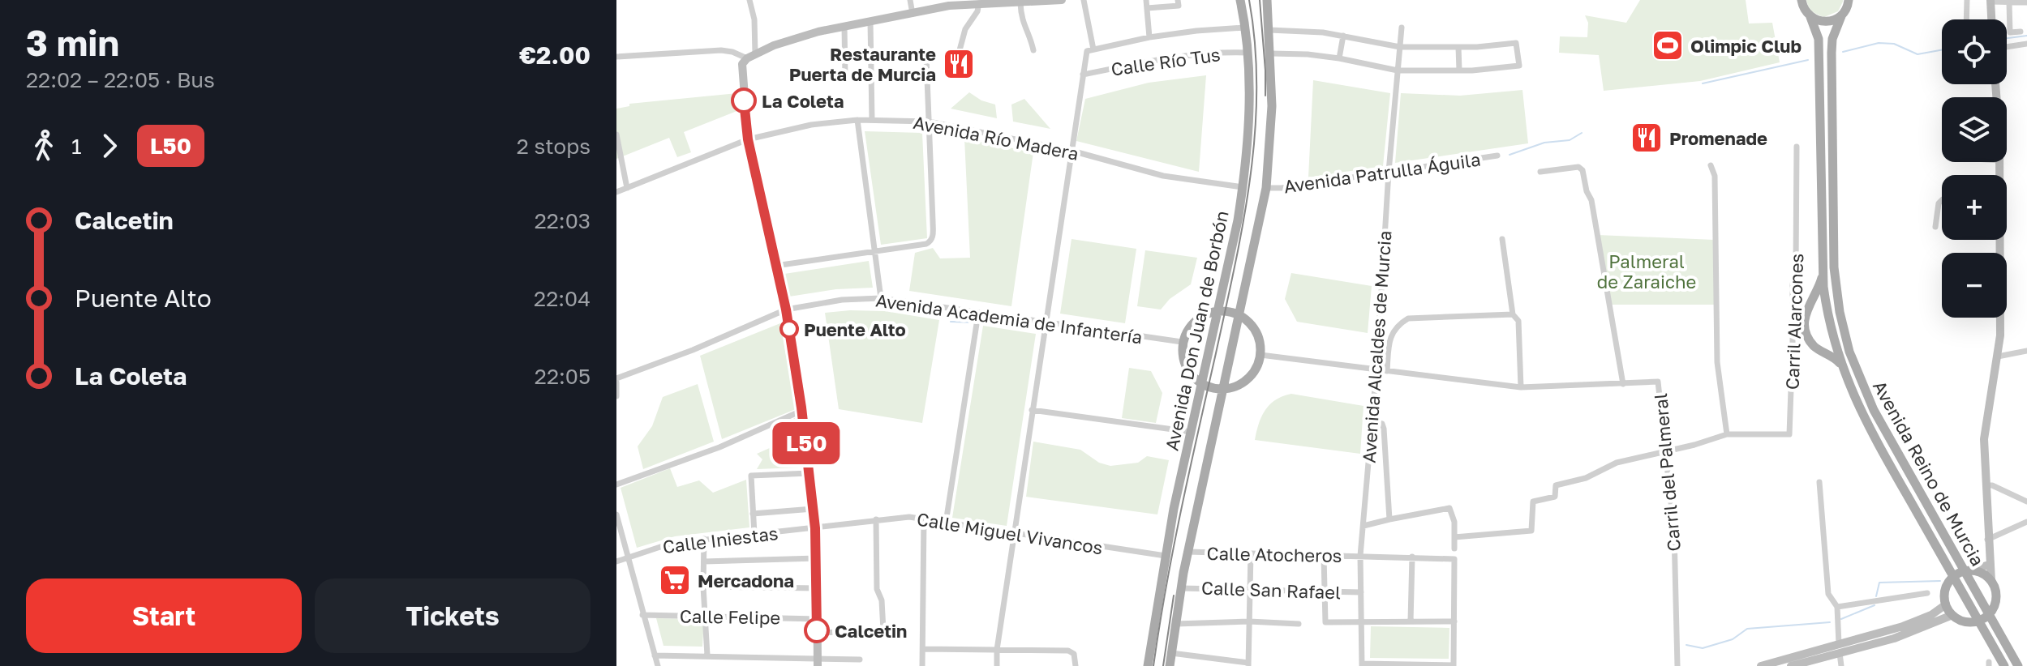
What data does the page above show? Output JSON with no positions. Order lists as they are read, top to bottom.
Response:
{
  "streets": {
    "main road": ["Avenida Don Juan de Borbón", "Avenida Reino de Murcia"],
    "street": [
      "Calle Río Tus",
      "Avenida Río Madera",
      "Avenida Patrulla Águila",
      "Avenida Academia de Infantería",
      "Carril Alarcones",
      "Avenida Alcaldes de Murcia",
      "Carril del Palmeral",
      "Calle Miguel Vivancos",
      "Calle Iniestas",
      "Calle Atocheros",
      "Calle San Rafael",
      "Calle Felipe"
    ]
  },
  "crossings": [
    ["Calle Río Tus", "Avenida Don Juan de Borbón"],
    ["Avenida Río Madera", "Avenida Don Juan de Borbón"],
    ["Avenida Patrulla Águila", "Avenida Alcaldes de Murcia"],
    ["Carril Alarcones", "Carril del Palmeral"],
    ["Avenida Don Juan de Borbón", "Calle Miguel Vivancos"],
    ["Avenida Alcaldes de Murcia", "Calle Atocheros"],
    ["Avenida Alcaldes de Murcia", "Calle San Rafael"],
    ["Calle Miguel Vivancos", "Calle Iniestas"]
  ],
  "parks": ["Palmeral de Zaraiche"],
  "places": {
    "sports": ["Olimpic Club"],
    "restaurant": ["Restaurante Puerta de Murcia", "Promenade"],
    "other": ["La Coleta", "Puente Alto", "Calcetin"],
    "supermarket": ["Mercadona"]
  },
  "lines": ["bus line L50"],
  "page": {
    "heading": ["3 min", "22:02 – 22:05 · Bus", "€2.00"],
    "on_map": "L50",
    "map_buttons": ["+", "−"],
    "legs": ["1", "L50", "2 stops"],
    "list": [
      {
        "name": "Calcetin",
        "value": "22:03"
      },
      {
        "name": "Puente Alto",
        "value": "22:04"
      },
      {
        "name": "La Coleta",
        "value": "22:05"
      }
    ],
    "buttons": ["Start", "Tickets"]
  }
}
